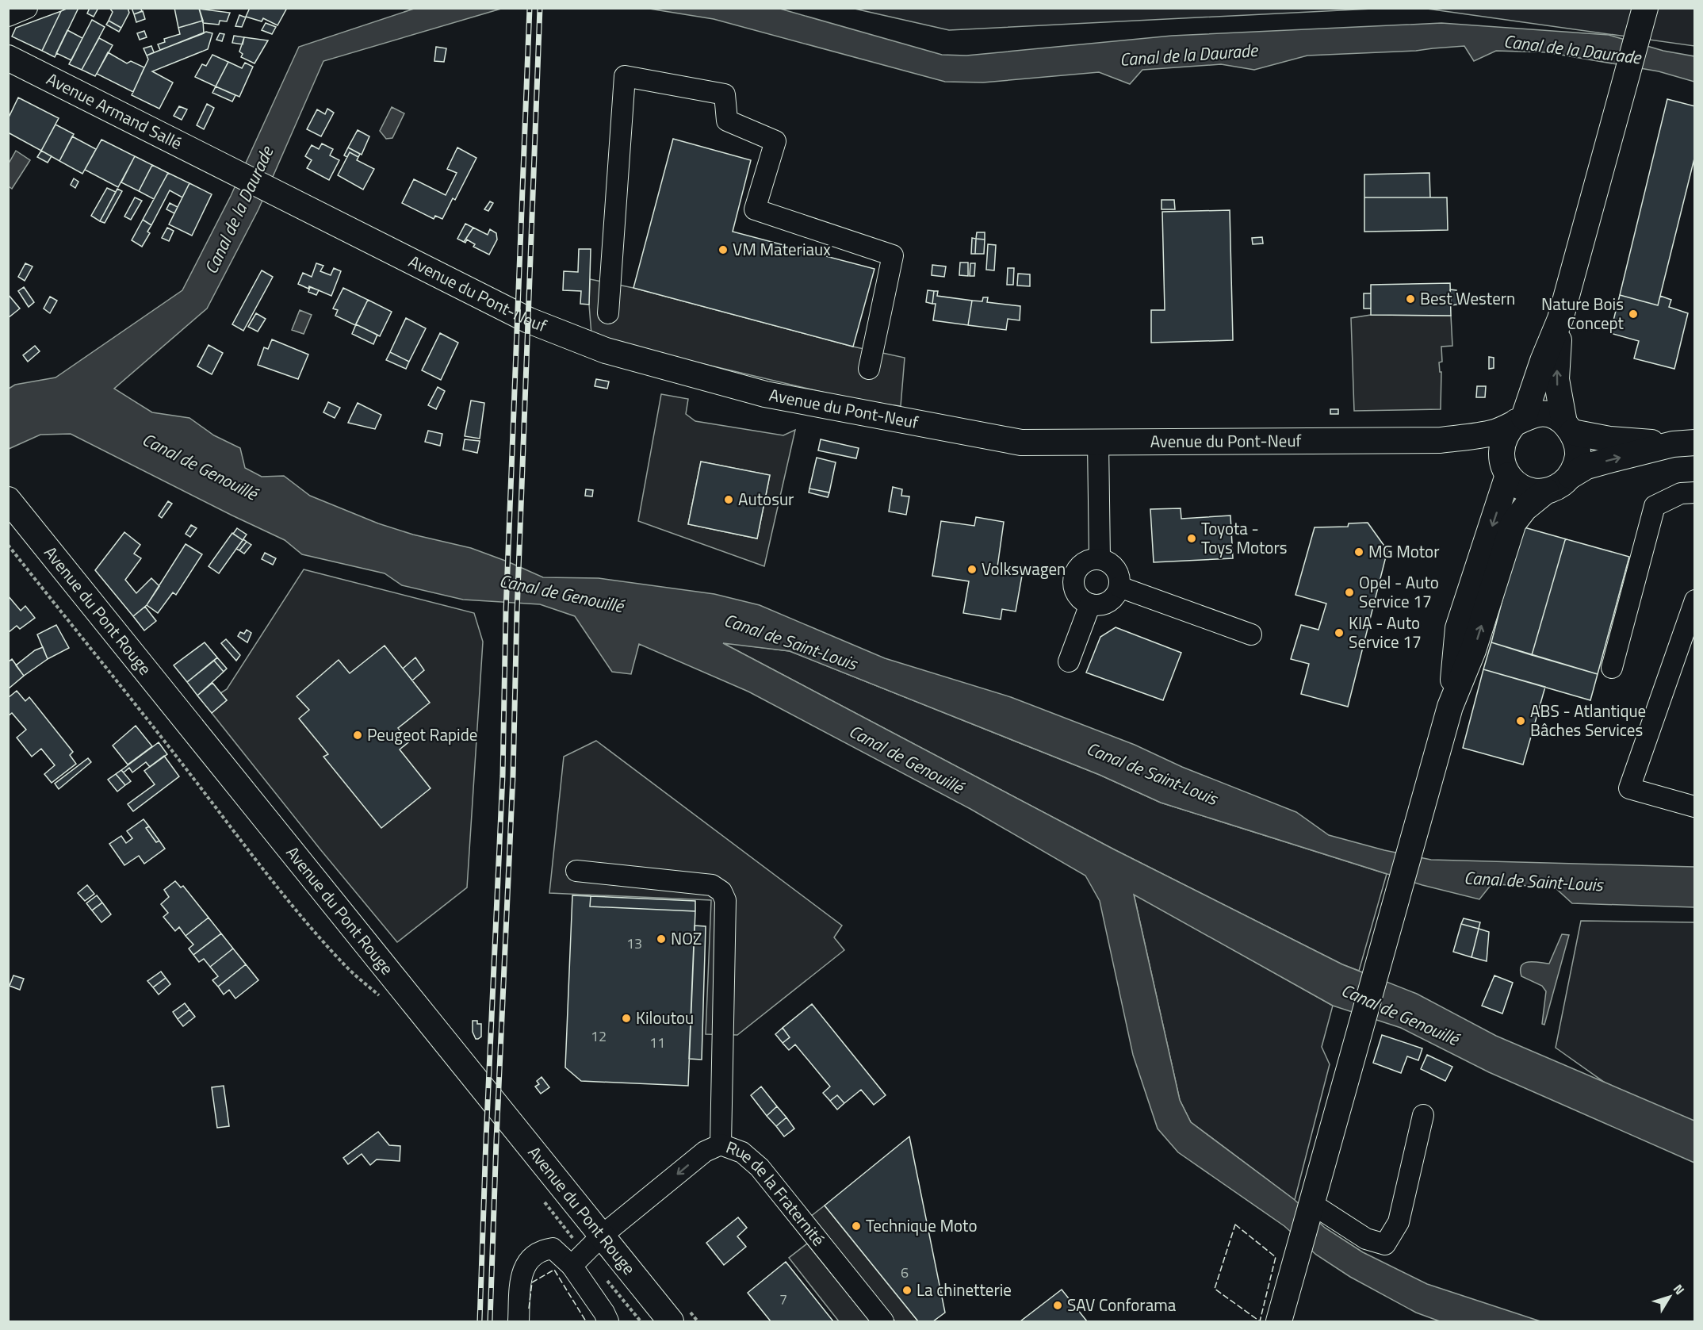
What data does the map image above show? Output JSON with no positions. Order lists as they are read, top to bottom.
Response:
{
  "streets": {
    "main road": ["Avenue Armand Sallé", "Avenue du Pont-Neuf", "Avenue du Pont Rouge"],
    "street": ["Rue de la Fraternité"]
  },
  "crossings": [
    ["Avenue Armand Sallé", "Avenue du Pont-Neuf"],
    ["Avenue du Pont Rouge", "Rue de la Fraternité"]
  ],
  "one_way": ["Rue de la Fraternité"],
  "water": ["Canal de la Daurade", "Canal de Genouillé", "Canal de Saint-Louis"],
  "places": [
    "VM Materiaux",
    "Best Western",
    "Nature Bois Concept",
    "Autosur",
    "Toyota - Toys Motors",
    "MG Motor",
    "Volkswagen",
    "Opel - Auto Service 17",
    "KIA - Auto Service 17",
    "ABS - Atlantique Bâches Services",
    "Peugeot Rapide",
    "NOZ",
    "Kiloutou",
    "Technique Moto",
    "La chinetterie",
    "SAV Conforama"
  ],
  "house_numbers": [
    "13",
    "12",
    "11",
    "6",
    "7"
  ],
  "north": "top right"
}
